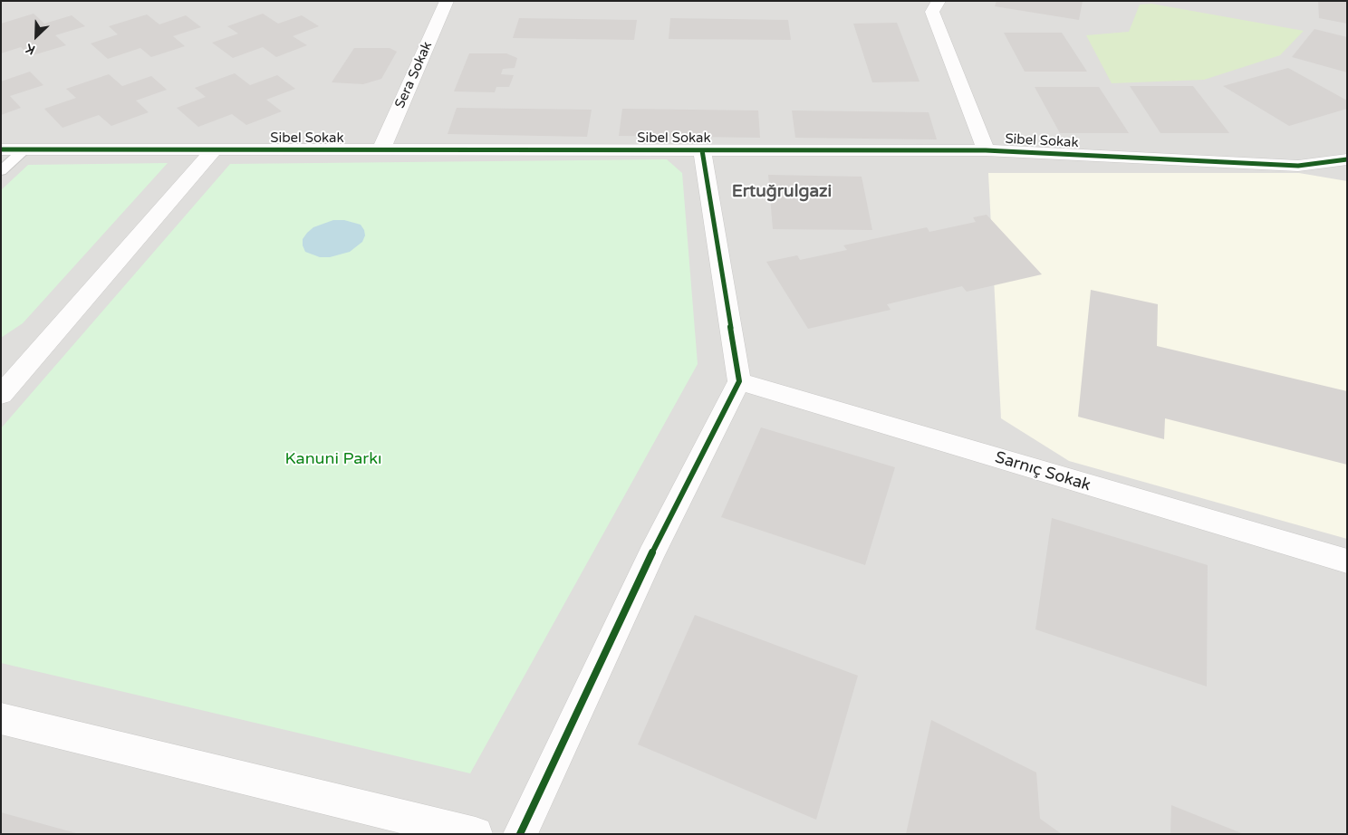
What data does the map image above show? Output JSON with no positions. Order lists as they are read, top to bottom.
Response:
{
  "streets": {
    "street": ["Sera Sokak", "Sibel Sokak", "Sarnıç Sokak"]
  },
  "crossings": [
    ["Sera Sokak", "Sibel Sokak"]
  ],
  "districts": ["Ertuğrulgazi"],
  "parks": ["Kanuni Parkı"],
  "north": "bottom left"
}
